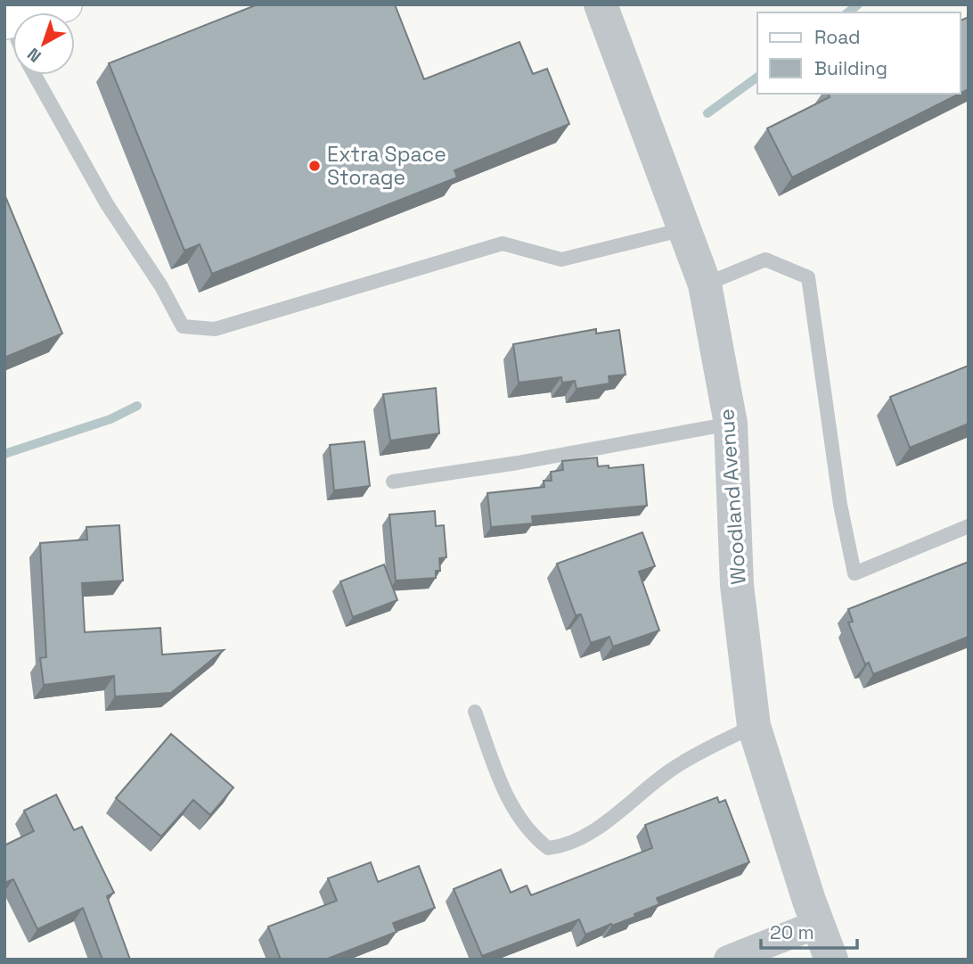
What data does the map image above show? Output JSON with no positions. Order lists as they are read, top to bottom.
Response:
{
  "streets": {
    "street": ["Woodland Avenue"]
  },
  "places": ["Extra Space Storage"],
  "legend": ["Road", "Building"],
  "scale_bar": "20 m",
  "north": "bottom left"
}
